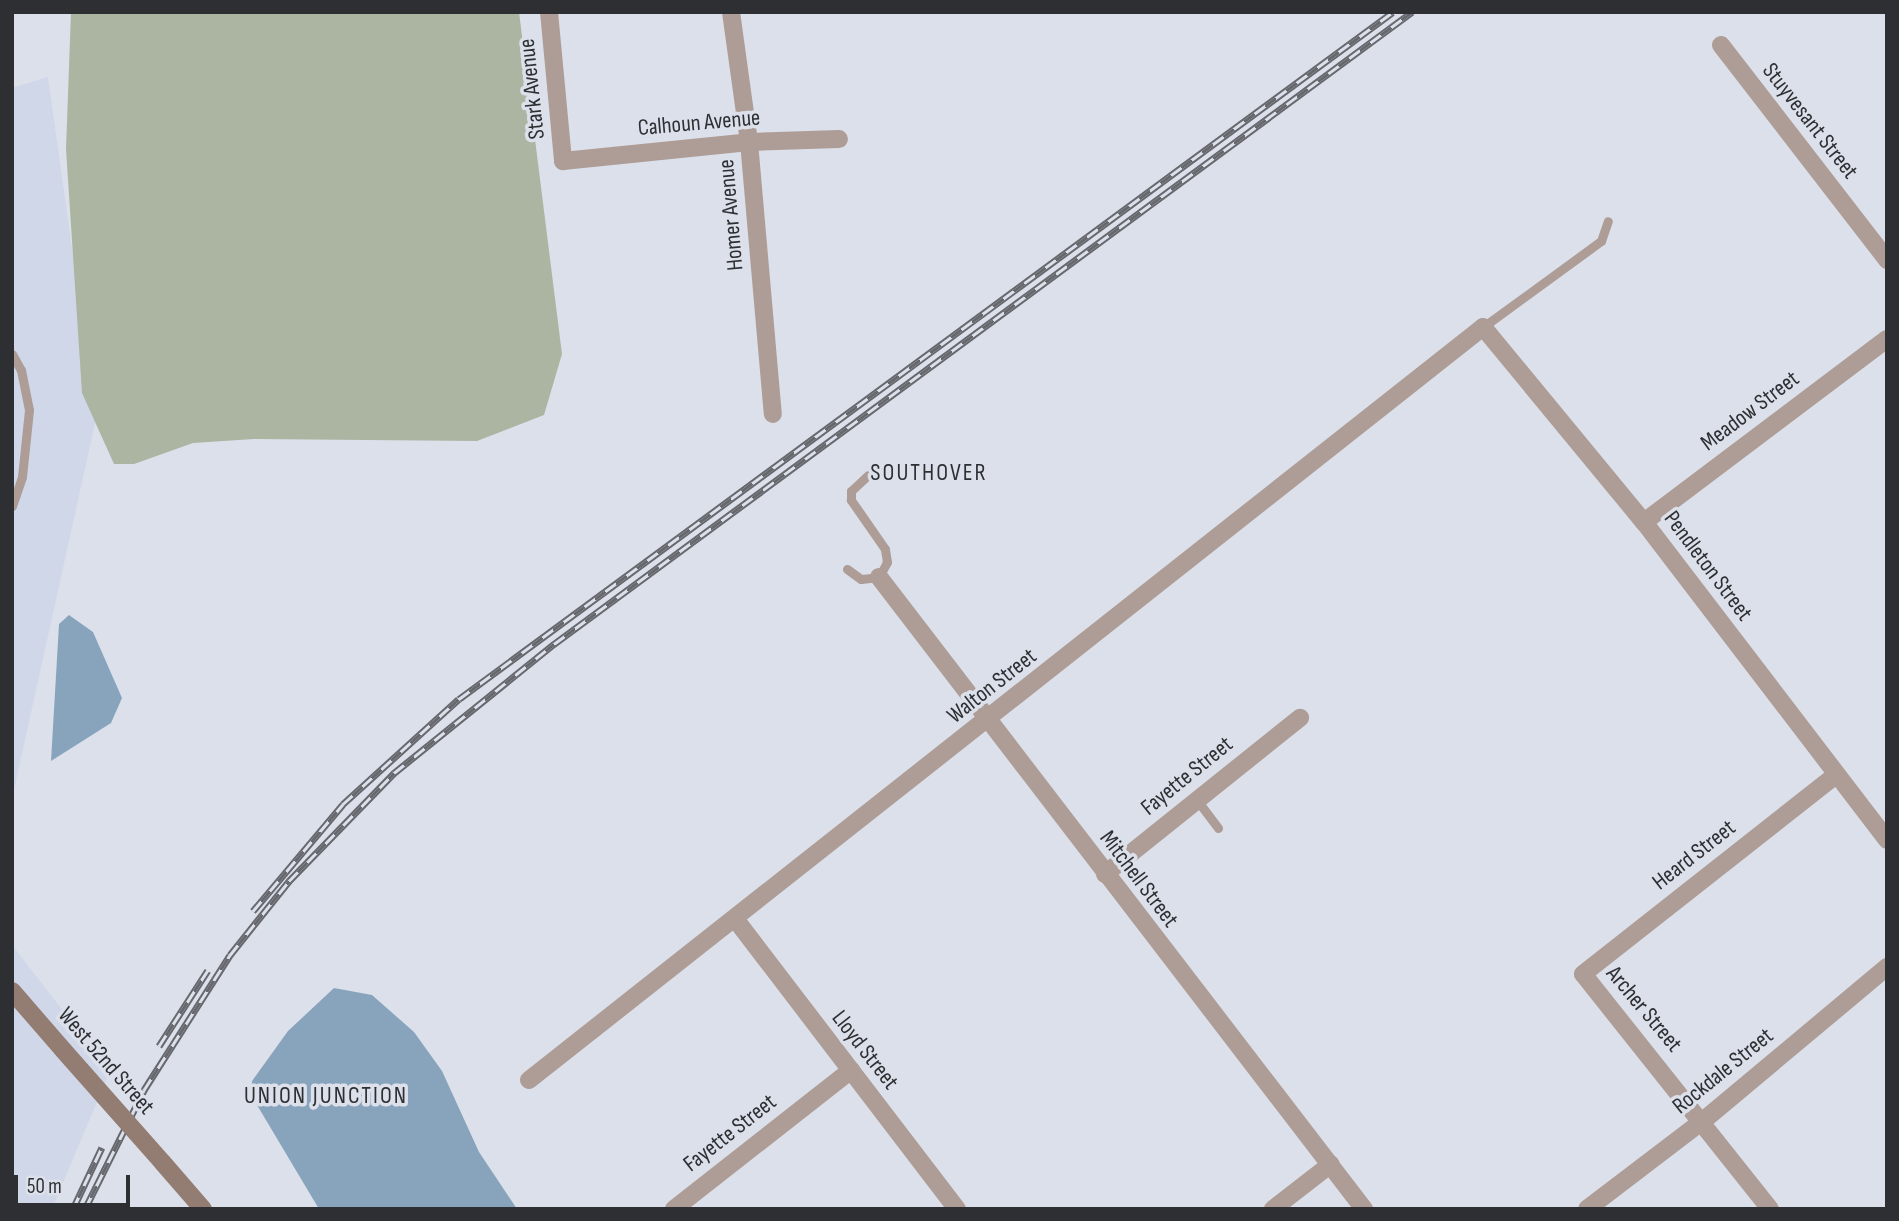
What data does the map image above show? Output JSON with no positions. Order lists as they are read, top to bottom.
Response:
{
  "streets": {
    "main road": ["West 52nd Street"],
    "street": [
      "Stark Avenue",
      "Stuyvesant Street",
      "Calhoun Avenue",
      "Homer Avenue",
      "Meadow Street",
      "Pendleton Street",
      "Walton Street",
      "Fayette Street",
      "Heard Street",
      "Mitchell Street",
      "Archer Street",
      "Lloyd Street",
      "Rockdale Street"
    ]
  },
  "crossings": [
    ["Stark Avenue", "Calhoun Avenue"],
    ["Calhoun Avenue", "Homer Avenue"],
    ["Meadow Street", "Pendleton Street"],
    ["Pendleton Street", "Walton Street"],
    ["Pendleton Street", "Heard Street"],
    ["Walton Street", "Mitchell Street"],
    ["Walton Street", "Lloyd Street"],
    ["Fayette Street", "Mitchell Street"],
    ["Fayette Street", "Lloyd Street"],
    ["Heard Street", "Archer Street"],
    ["Archer Street", "Rockdale Street"]
  ],
  "districts": ["SOUTHOVER", "UNION JUNCTION"],
  "scale_bar": "50 m"
}
